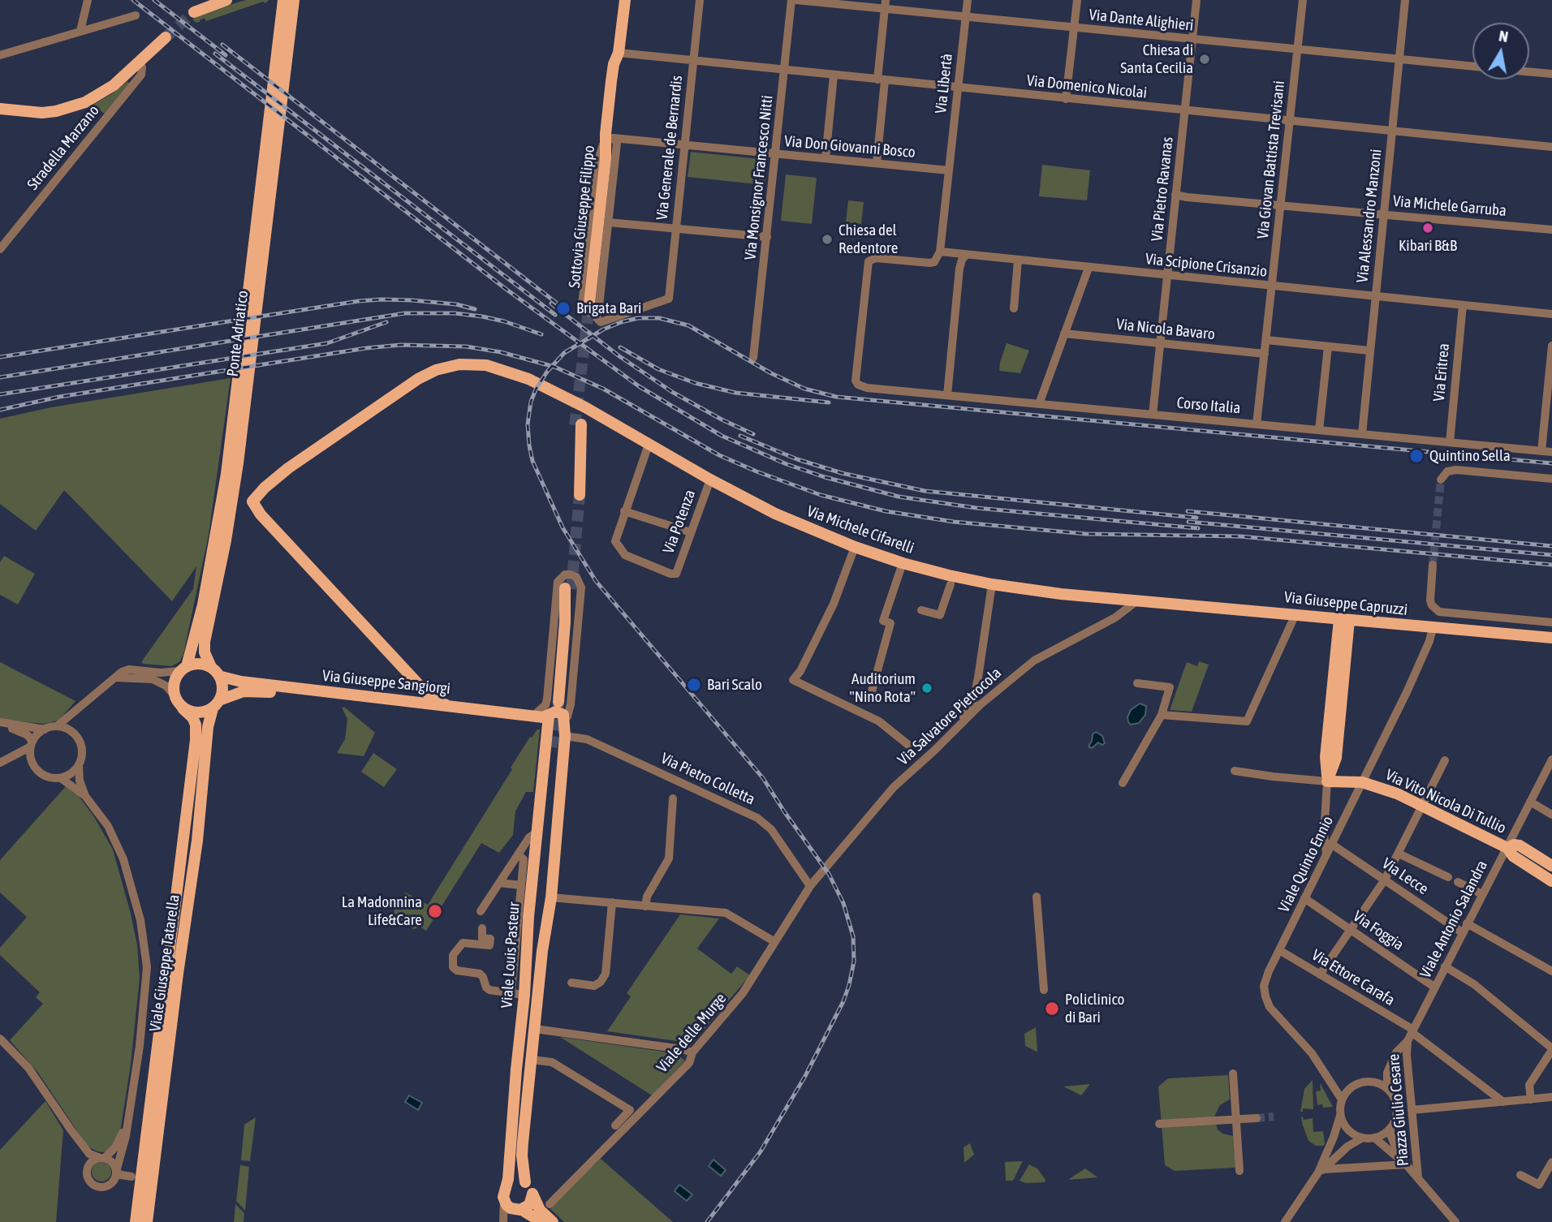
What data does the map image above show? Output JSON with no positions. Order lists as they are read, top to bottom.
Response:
{
  "streets": {
    "main road": [
      "Sottovia Giuseppe Filippo",
      "Ponte Adriatico",
      "Via Michele Cifarelli",
      "Via Giuseppe Capruzzi",
      "Via Giuseppe Sangiorgi",
      "Via Vito Nicola Di Tullio",
      "Viale Louis Pasteur",
      "Viale Giuseppe Tatarella"
    ],
    "street": [
      "Via Dante Alighieri",
      "Via Libertà",
      "Via Domenico Nicolai",
      "Via Don Giovanni Bosco",
      "Stradella Marzano",
      "Via Generale de Bernardis",
      "Via Giovan Battista Trevisani",
      "Via Monsignor Francesco Nitti",
      "Via Pietro Ravanas",
      "Via Michele Garruba",
      "Via Alessandro Manzoni",
      "Via Scipione Crisanzio",
      "Via Nicola Bavaro",
      "Via Eritrea",
      "Corso Italia",
      "Via Potenza",
      "Via Salvatore Pietrocola",
      "Via Pietro Colletta",
      "Viale Quinto Ennio",
      "Via Lecce",
      "Viale Antonio Salandra",
      "Via Foggia",
      "Via Ettore Carafa",
      "Viale delle Murge",
      "Piazza Giulio Cesare"
    ]
  },
  "crossings": [
    ["Via Dante Alighieri", "Via Libertà"],
    ["Via Dante Alighieri", "Via Giovan Battista Trevisani"],
    ["Via Dante Alighieri", "Via Pietro Ravanas"],
    ["Via Dante Alighieri", "Via Alessandro Manzoni"],
    ["Via Libertà", "Via Domenico Nicolai"],
    ["Via Libertà", "Via Don Giovanni Bosco"],
    ["Via Libertà", "Via Scipione Crisanzio"],
    ["Via Libertà", "Corso Italia"],
    ["Via Domenico Nicolai", "Via Generale de Bernardis"],
    ["Via Domenico Nicolai", "Via Giovan Battista Trevisani"],
    ["Via Domenico Nicolai", "Via Monsignor Francesco Nitti"],
    ["Via Domenico Nicolai", "Via Pietro Ravanas"],
    ["Via Domenico Nicolai", "Via Alessandro Manzoni"],
    ["Via Domenico Nicolai", "Sottovia Giuseppe Filippo"],
    ["Via Don Giovanni Bosco", "Via Generale de Bernardis"],
    ["Via Don Giovanni Bosco", "Via Monsignor Francesco Nitti"],
    ["Via Don Giovanni Bosco", "Sottovia Giuseppe Filippo"],
    ["Via Generale de Bernardis", "Sottovia Giuseppe Filippo"],
    ["Via Giovan Battista Trevisani", "Via Michele Garruba"],
    ["Via Giovan Battista Trevisani", "Via Scipione Crisanzio"],
    ["Via Giovan Battista Trevisani", "Via Nicola Bavaro"],
    ["Via Giovan Battista Trevisani", "Corso Italia"],
    ["Via Pietro Ravanas", "Via Michele Garruba"],
    ["Via Pietro Ravanas", "Via Scipione Crisanzio"],
    ["Via Pietro Ravanas", "Via Nicola Bavaro"],
    ["Via Pietro Ravanas", "Corso Italia"],
    ["Via Michele Garruba", "Via Alessandro Manzoni"],
    ["Via Alessandro Manzoni", "Via Scipione Crisanzio"],
    ["Via Alessandro Manzoni", "Corso Italia"],
    ["Via Scipione Crisanzio", "Via Eritrea"],
    ["Via Scipione Crisanzio", "Corso Italia"],
    ["Ponte Adriatico", "Via Giuseppe Sangiorgi"],
    ["Ponte Adriatico", "Viale Giuseppe Tatarella"],
    ["Via Eritrea", "Corso Italia"],
    ["Via Potenza", "Via Michele Cifarelli"],
    ["Via Michele Cifarelli", "Via Giuseppe Capruzzi"],
    ["Via Michele Cifarelli", "Via Salvatore Pietrocola"],
    ["Via Giuseppe Capruzzi", "Via Salvatore Pietrocola"],
    ["Via Giuseppe Capruzzi", "Viale Quinto Ennio"],
    ["Via Giuseppe Sangiorgi", "Viale Louis Pasteur"],
    ["Via Giuseppe Sangiorgi", "Viale Giuseppe Tatarella"],
    ["Via Salvatore Pietrocola", "Via Pietro Colletta"],
    ["Via Salvatore Pietrocola", "Viale delle Murge"],
    ["Via Pietro Colletta", "Viale Louis Pasteur"],
    ["Via Pietro Colletta", "Viale delle Murge"],
    ["Via Vito Nicola Di Tullio", "Viale Quinto Ennio"],
    ["Via Vito Nicola Di Tullio", "Viale Antonio Salandra"],
    ["Viale Quinto Ennio", "Via Lecce"],
    ["Viale Quinto Ennio", "Viale Antonio Salandra"],
    ["Viale Quinto Ennio", "Via Foggia"],
    ["Viale Quinto Ennio", "Via Ettore Carafa"],
    ["Viale Quinto Ennio", "Piazza Giulio Cesare"],
    ["Via Lecce", "Viale Antonio Salandra"],
    ["Viale Antonio Salandra", "Via Foggia"],
    ["Viale Antonio Salandra", "Via Ettore Carafa"],
    ["Viale Antonio Salandra", "Piazza Giulio Cesare"]
  ],
  "places": [
    "Chiesa di Santa Cecilia",
    "Kibari B&B",
    "Chiesa del Redentore",
    "Brigata Bari",
    "Quintino Sella",
    "Bari Scalo",
    "Auditorium \"Nino Rota\"",
    "La Madonnina Life&Care",
    "Policlinico di Bari"
  ],
  "north": "top"
}
